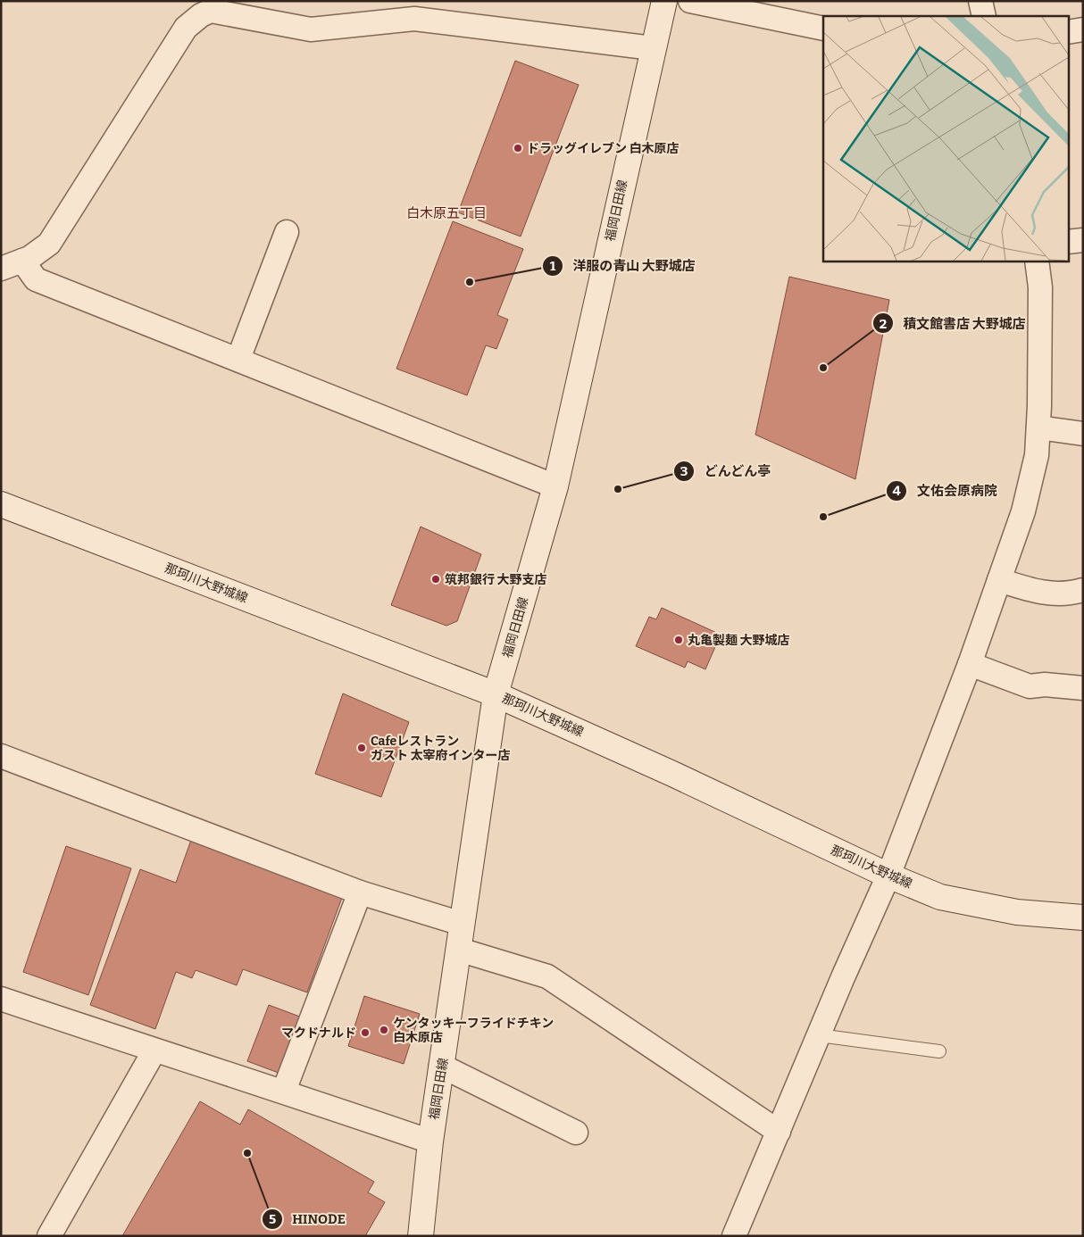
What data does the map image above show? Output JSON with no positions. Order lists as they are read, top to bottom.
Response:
{
  "streets": {
    "main road": ["福岡日田線", "那珂川大野城線"]
  },
  "crossings": [
    ["福岡日田線", "那珂川大野城線"]
  ],
  "districts": ["白木原五丁目"],
  "places": [
    "ドラッグイレブン 白木原店",
    "洋服の青山 大野城店",
    "積文館書店 大野城店",
    "どんどん亭",
    "文佑会原病院",
    "筑邦銀行 大野支店",
    "丸亀製麺 大野城店",
    "Cafeレストラン ガスト 太宰府インター店",
    "ケンタッキーフライドチキン 白木原店",
    "マクドナルド",
    "HINODE"
  ]
}
